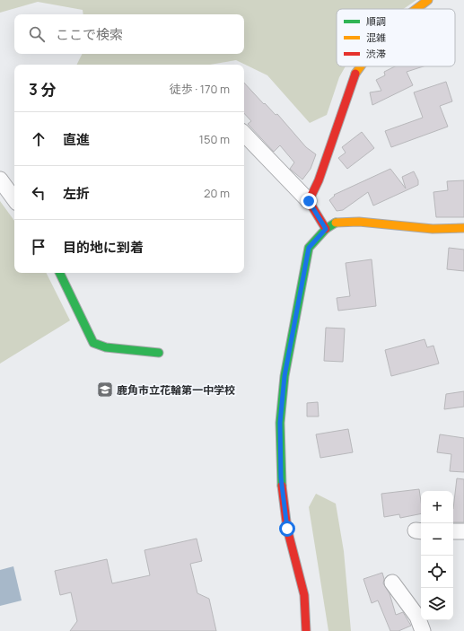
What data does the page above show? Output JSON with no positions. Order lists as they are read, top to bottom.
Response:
{
  "places": {
    "school or university": ["鹿角市立花輪第一中学校"]
  },
  "legend": ["順調", "混雑", "渋滞"],
  "page": {
    "search": "ここで検索",
    "heading": ["3 分", "徒歩 · 170 m"],
    "list": [
      ["直進", "150 m"],
      ["左折", "20 m"],
      "目的地に到着"
    ],
    "map_buttons": ["+", "−"]
  }
}
